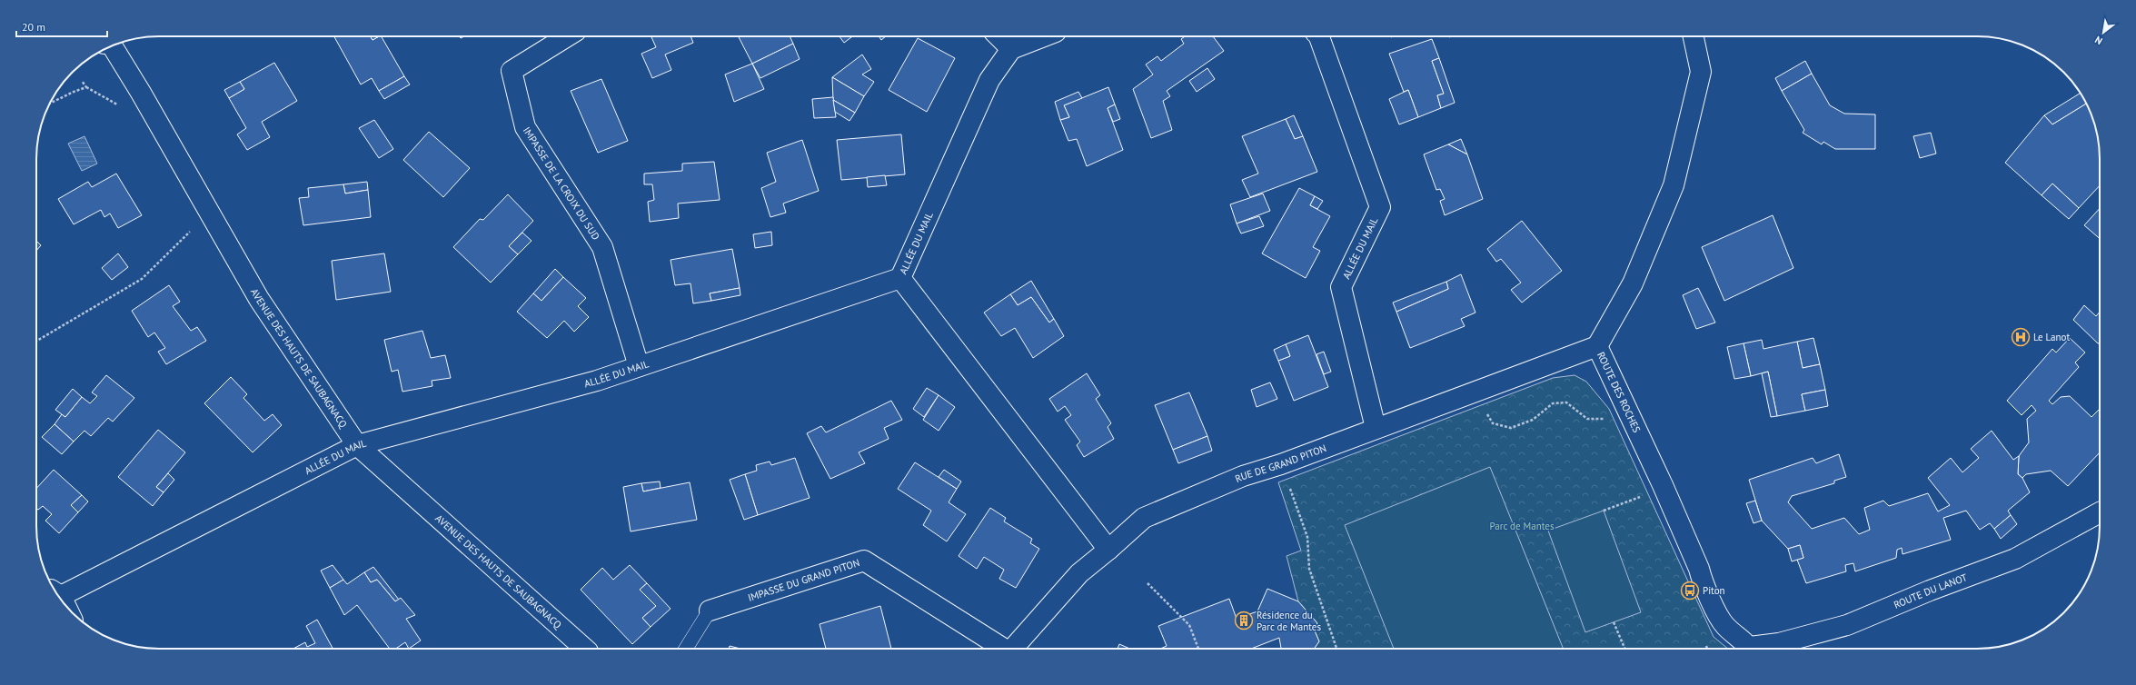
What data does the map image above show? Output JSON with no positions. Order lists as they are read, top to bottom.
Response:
{
  "streets": {
    "street": [
      "IMPASSE DE LA CROIX DU SUD",
      "ALLÉE DU MAIL",
      "AVENUE DES HAUTS DE SAUBAGNACQ",
      "ROUTE DES ROCHES",
      "RUE DE GRAND PITON",
      "IMPASSE DU GRAND PITON",
      "ROUTE DU LANOT"
    ]
  },
  "crossings": [
    ["IMPASSE DE LA CROIX DU SUD", "ALLÉE DU MAIL"],
    ["ALLÉE DU MAIL", "AVENUE DES HAUTS DE SAUBAGNACQ"],
    ["ALLÉE DU MAIL", "RUE DE GRAND PITON"],
    ["ROUTE DES ROCHES", "RUE DE GRAND PITON"]
  ],
  "parks": ["Parc de Mantes"],
  "places": {
    "hospital": ["Le Lanot"],
    "bus stop": ["Piton"],
    "building": ["Résidence du Parc de Mantes"]
  },
  "scale_bar": "20 m",
  "north": "bottom left"
}
